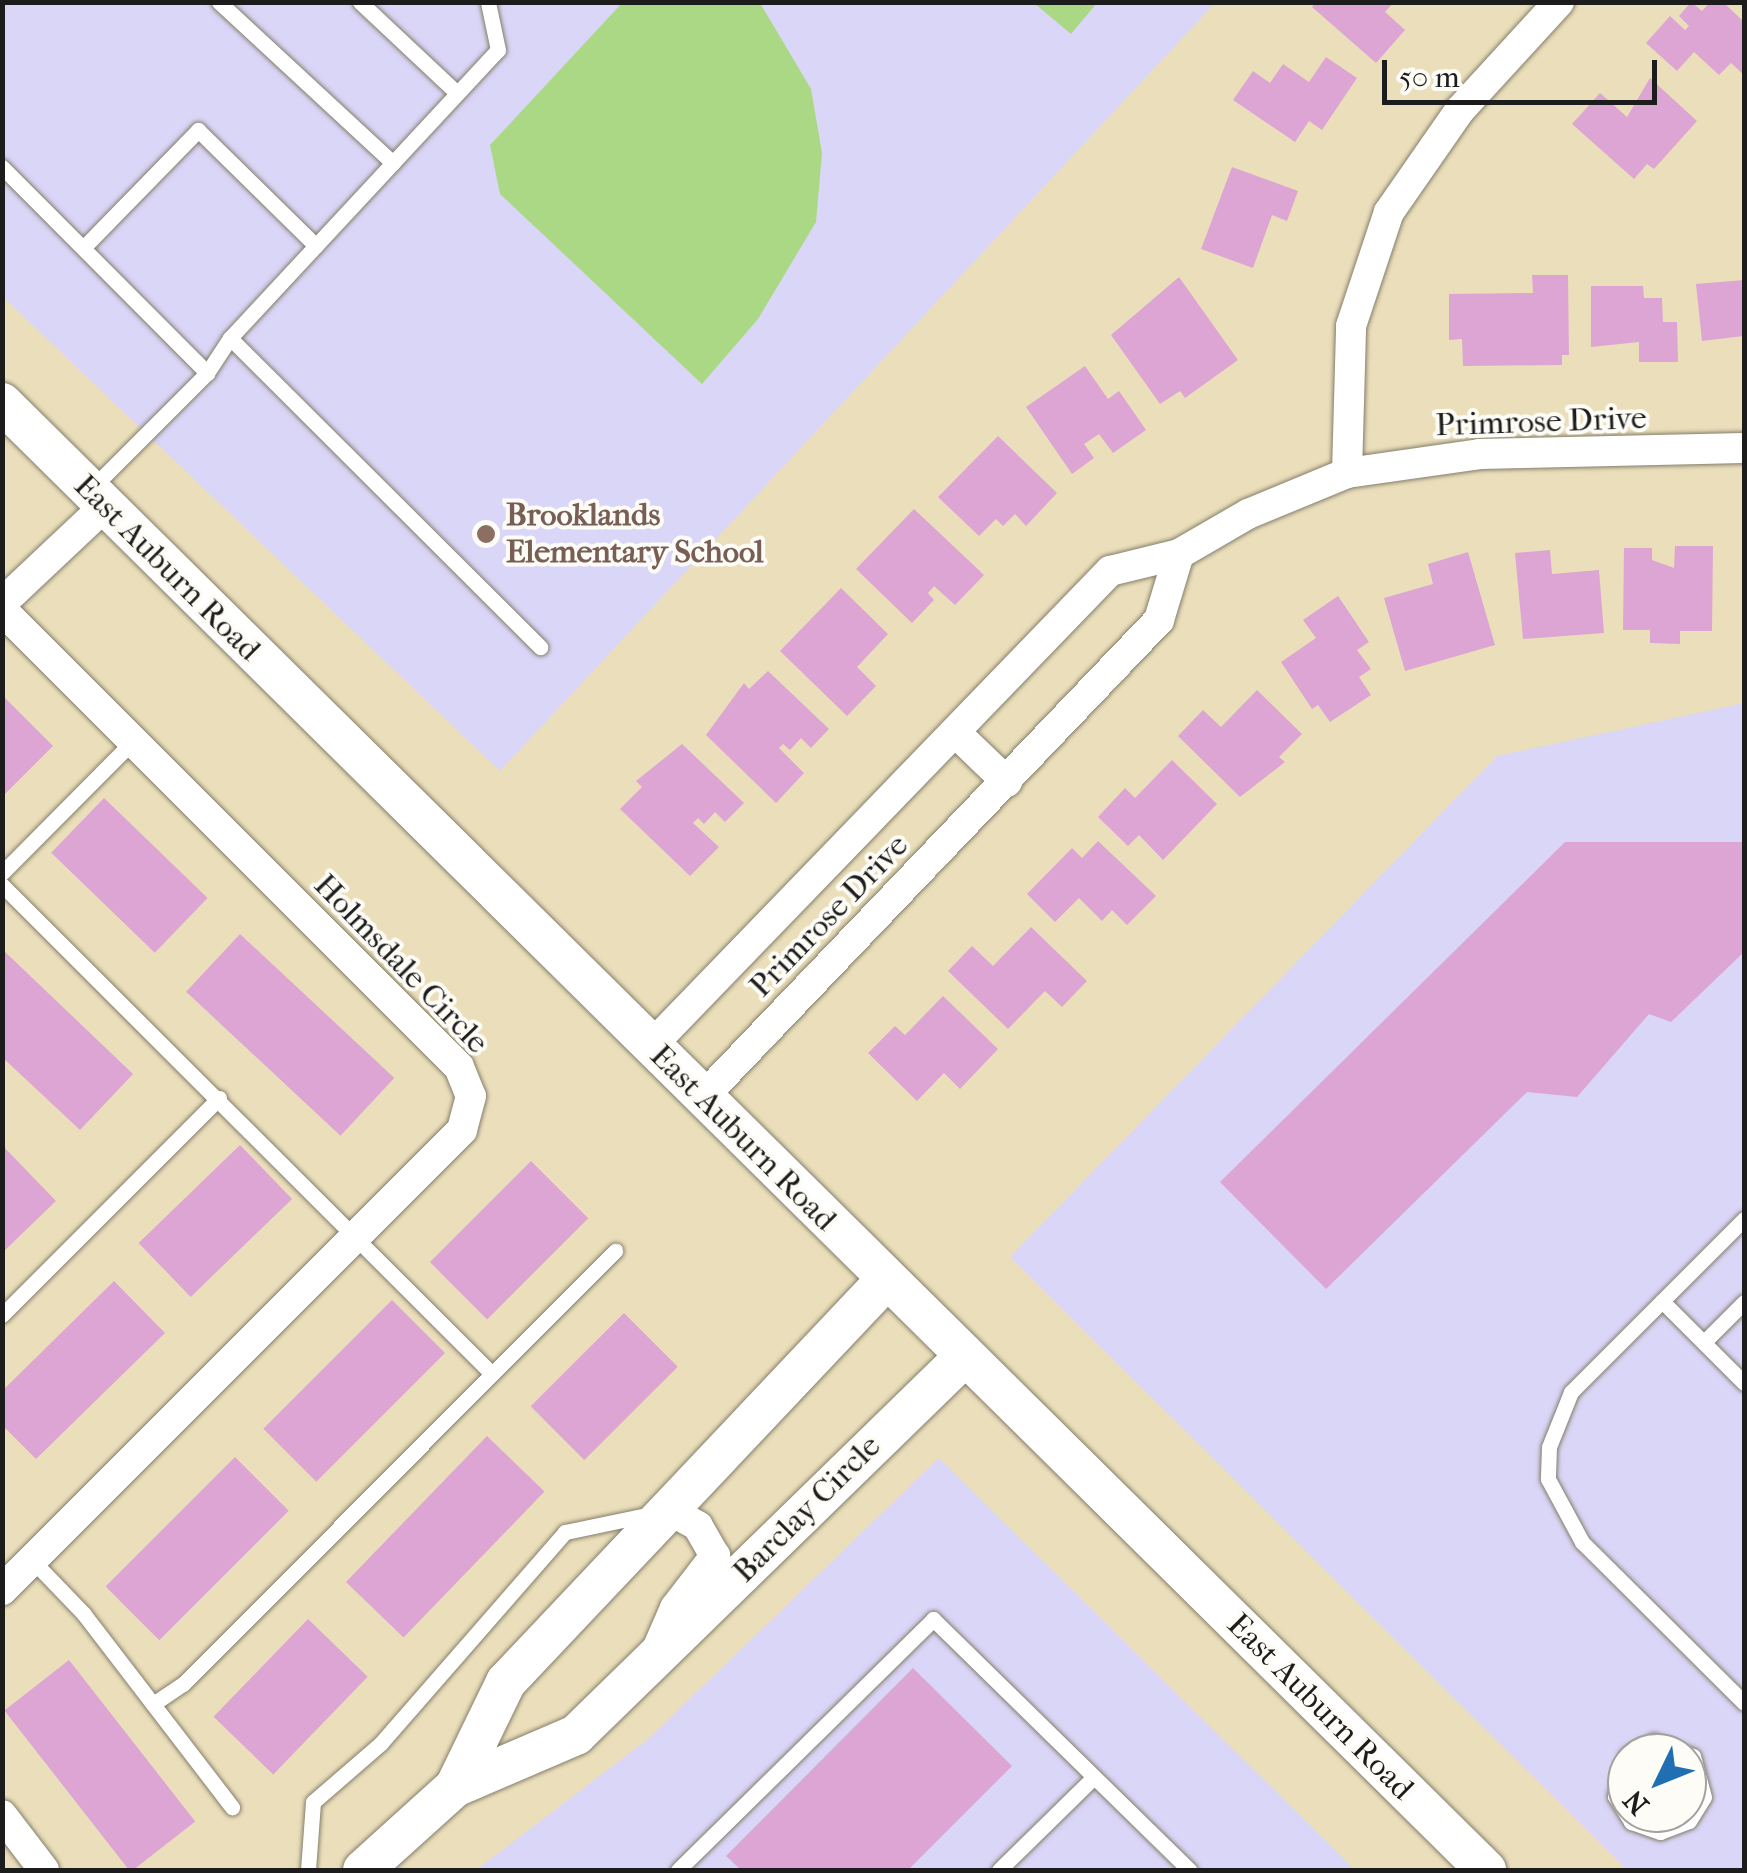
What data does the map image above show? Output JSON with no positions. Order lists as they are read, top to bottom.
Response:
{
  "streets": {
    "main road": ["East Auburn Road", "Barclay Circle"],
    "street": ["Primrose Drive", "Holmsdale Circle"]
  },
  "crossings": [
    ["Primrose Drive", "East Auburn Road"],
    ["East Auburn Road", "Barclay Circle"]
  ],
  "places": ["Brooklands Elementary School"],
  "scale_bar": "50 m",
  "north": "bottom left"
}
